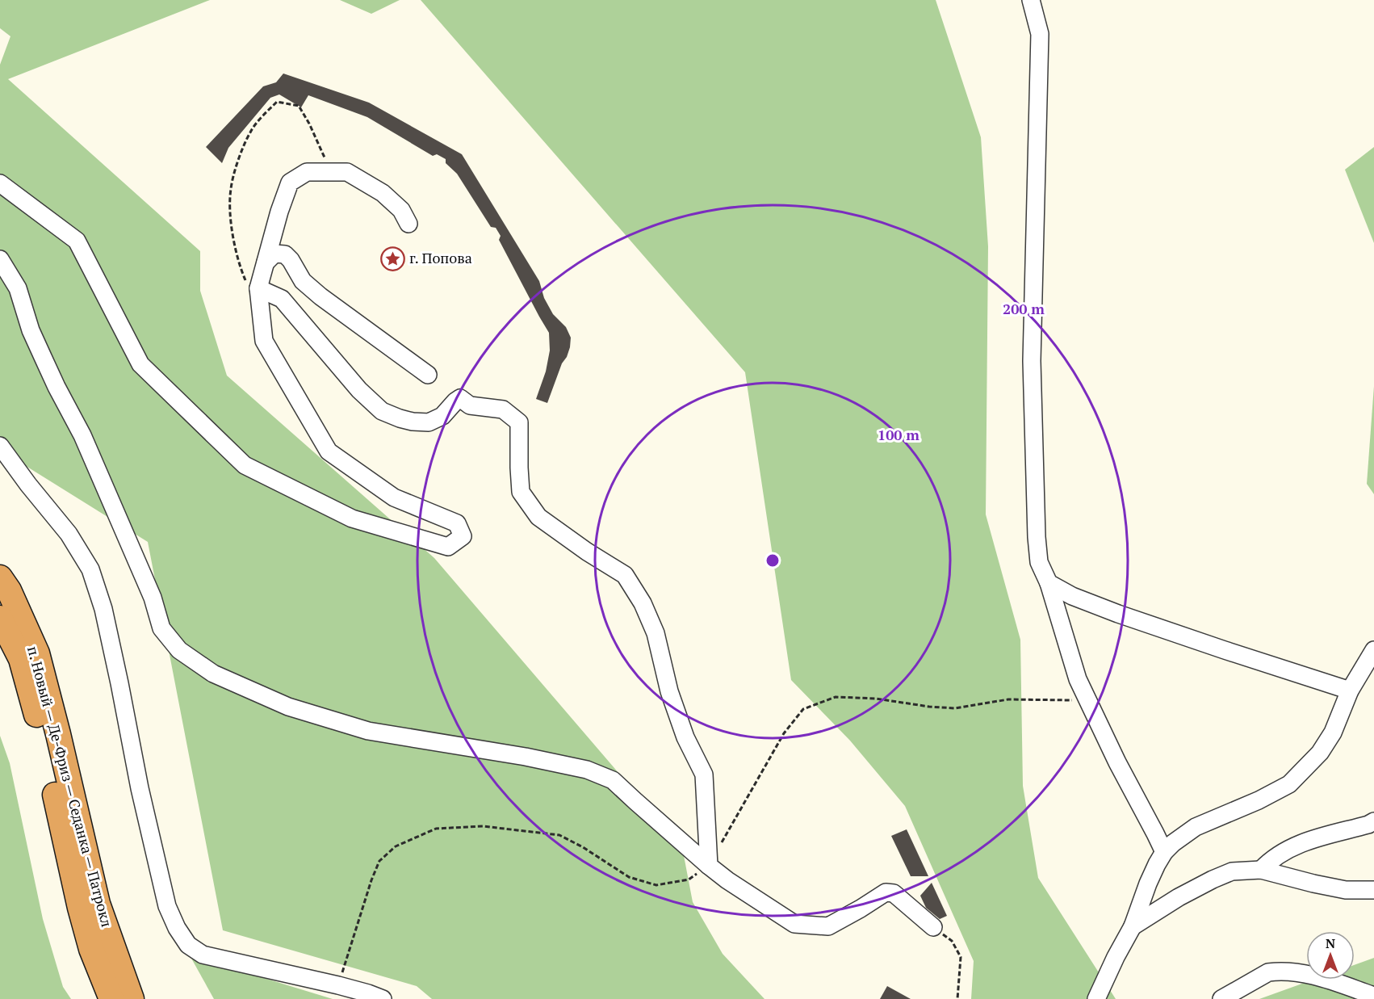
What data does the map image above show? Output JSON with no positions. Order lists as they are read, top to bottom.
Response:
{
  "streets": {
    "highway": ["п. Новый — Де-Фриз — Седанка — Патрокл"]
  },
  "places": {
    "place": ["г. Попова"]
  },
  "north": "top",
  "rings": ["200 m", "100 m"]
}
